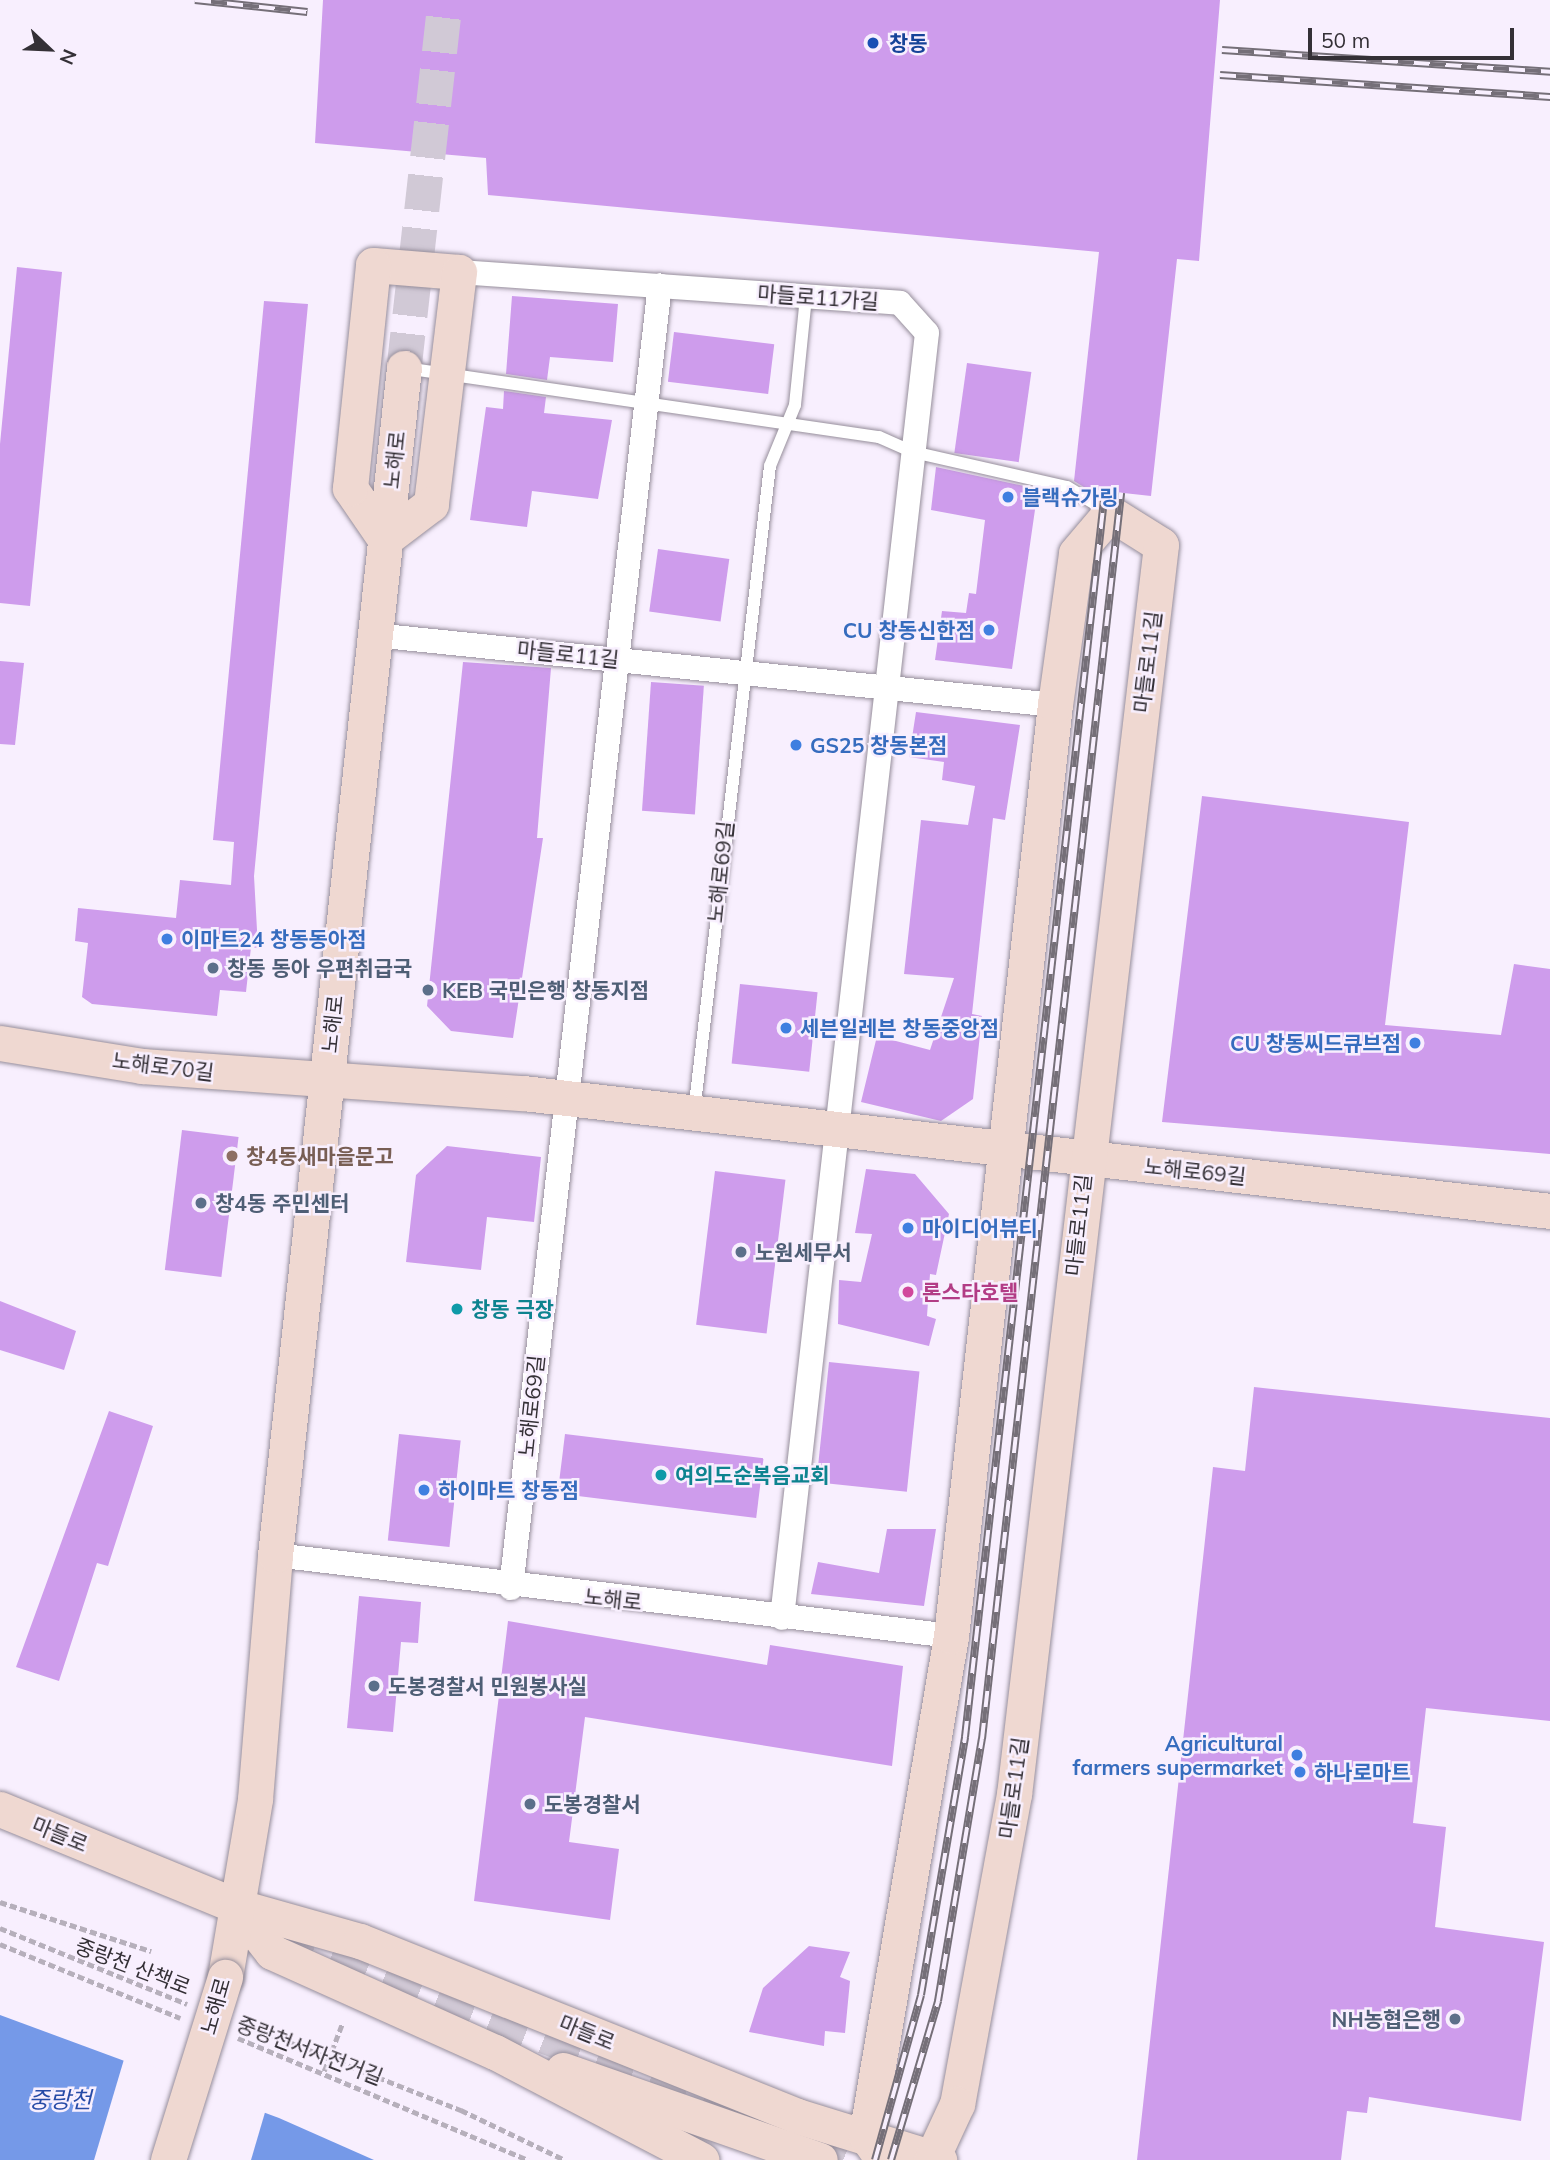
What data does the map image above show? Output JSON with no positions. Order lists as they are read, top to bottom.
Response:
{
  "streets": {
    "main road": [
      "노해로",
      "마들로11길",
      "노해로69길",
      "노해로70길",
      "마들로"
    ],
    "street": ["마들로11가길"],
    "path": ["중랑천 산책로", "중랑천서자전거길"]
  },
  "crossings": [
    ["마들로11가길", "마들로11길"],
    ["노해로", "마들로11길"],
    ["노해로", "노해로69길"],
    ["노해로", "노해로70길"],
    ["노해로", "마들로"],
    ["마들로11길", "노해로69길"],
    ["마들로11길", "마들로"],
    ["노해로69길", "노해로70길"]
  ],
  "water": ["중랑천"],
  "places": [
    "창동",
    "블랙슈가링",
    "CU 창동신한점",
    "GS25 창동본점",
    "이마트24 창동동아점",
    "창동 동아 우편취급국",
    "KEB 국민은행 창동지점",
    "세븐일레븐 창동중앙점",
    "CU 창동씨드큐브점",
    "창4동새마을문고",
    "창4동 주민센터",
    "마이디어뷰티",
    "노원세무서",
    "론스타호텔",
    "창동 극장",
    "여의도순복음교회",
    "하이마트 창동점",
    "도봉경찰서 민원봉사실",
    "Agricultural farmers supermarket",
    "하나로마트",
    "도봉경찰서",
    "NH농협은행"
  ],
  "scale_bar": "50 m",
  "north": "bottom right"
}
